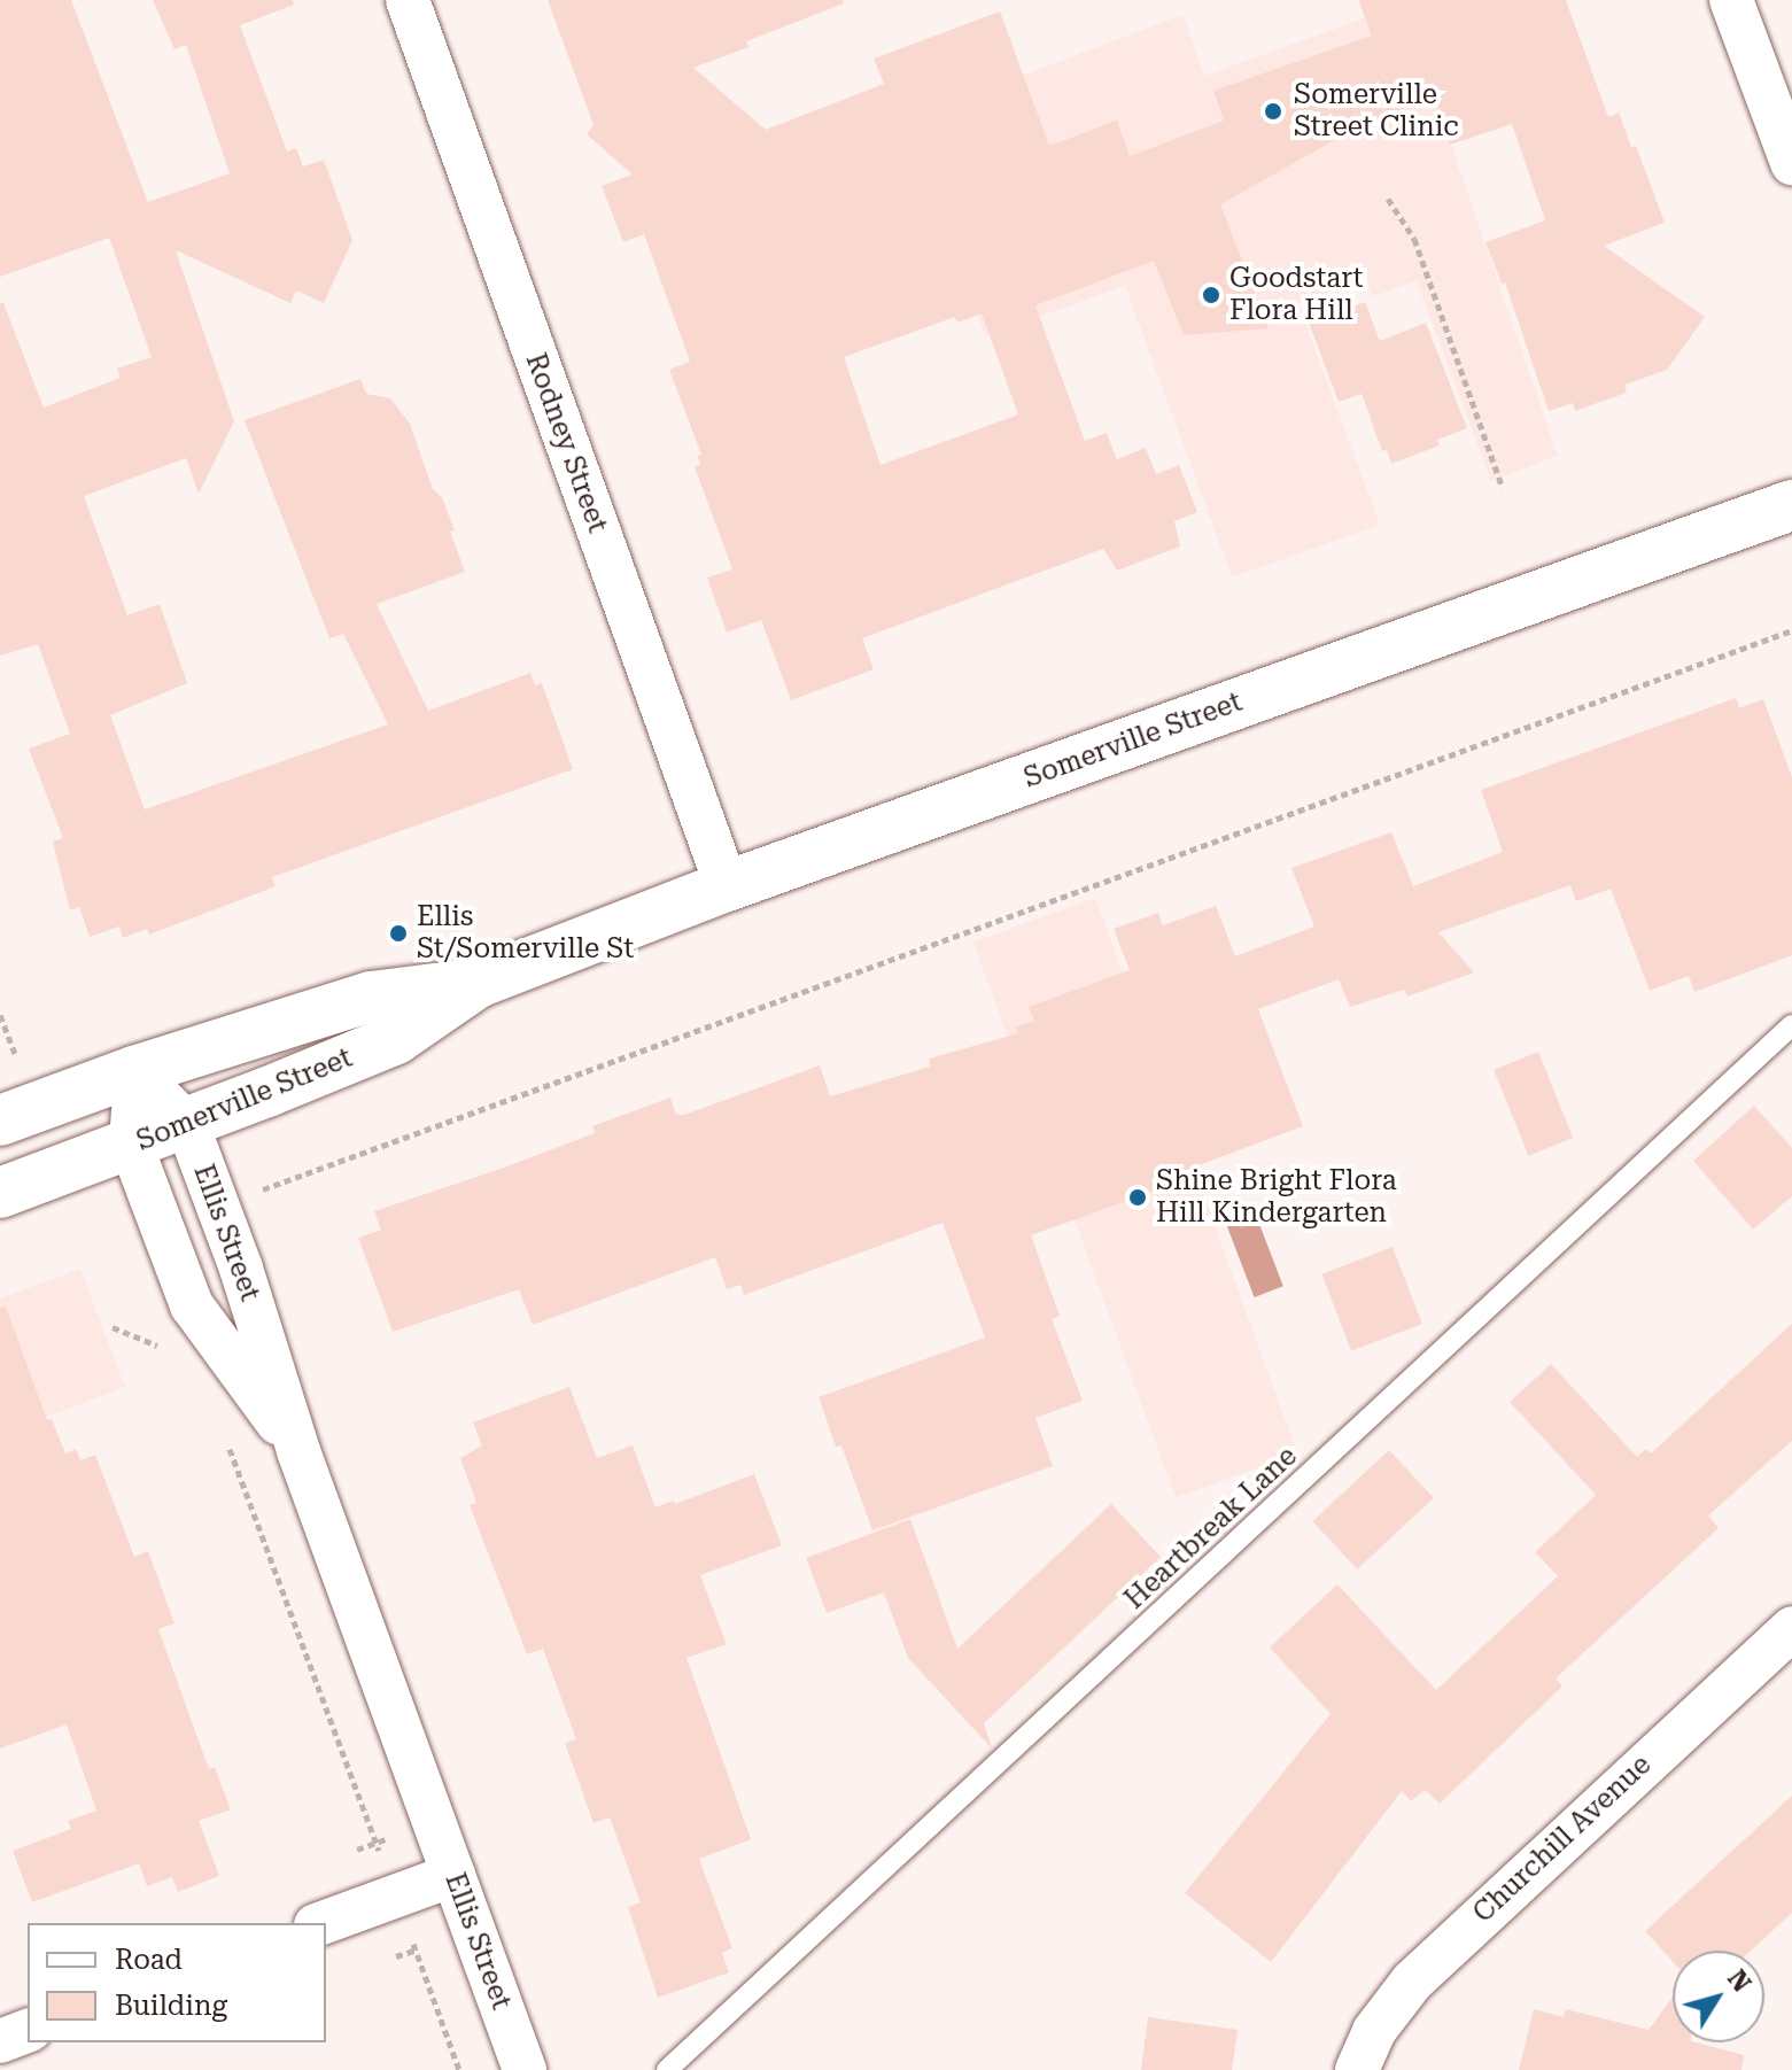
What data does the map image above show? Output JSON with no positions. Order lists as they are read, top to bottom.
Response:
{
  "streets": {
    "street": [
      "Rodney Street",
      "Somerville Street",
      "Ellis Street",
      "Churchill Avenue"
    ],
    "lane": ["Heartbreak Lane"]
  },
  "crossings": [
    ["Rodney Street", "Somerville Street"],
    ["Somerville Street", "Ellis Street"]
  ],
  "places": [
    "Somerville Street Clinic",
    "Goodstart Flora Hill",
    "Ellis St/Somerville St",
    "Shine Bright Flora Hill Kindergarten"
  ],
  "legend": ["Road", "Building"],
  "north": "top right"
}
